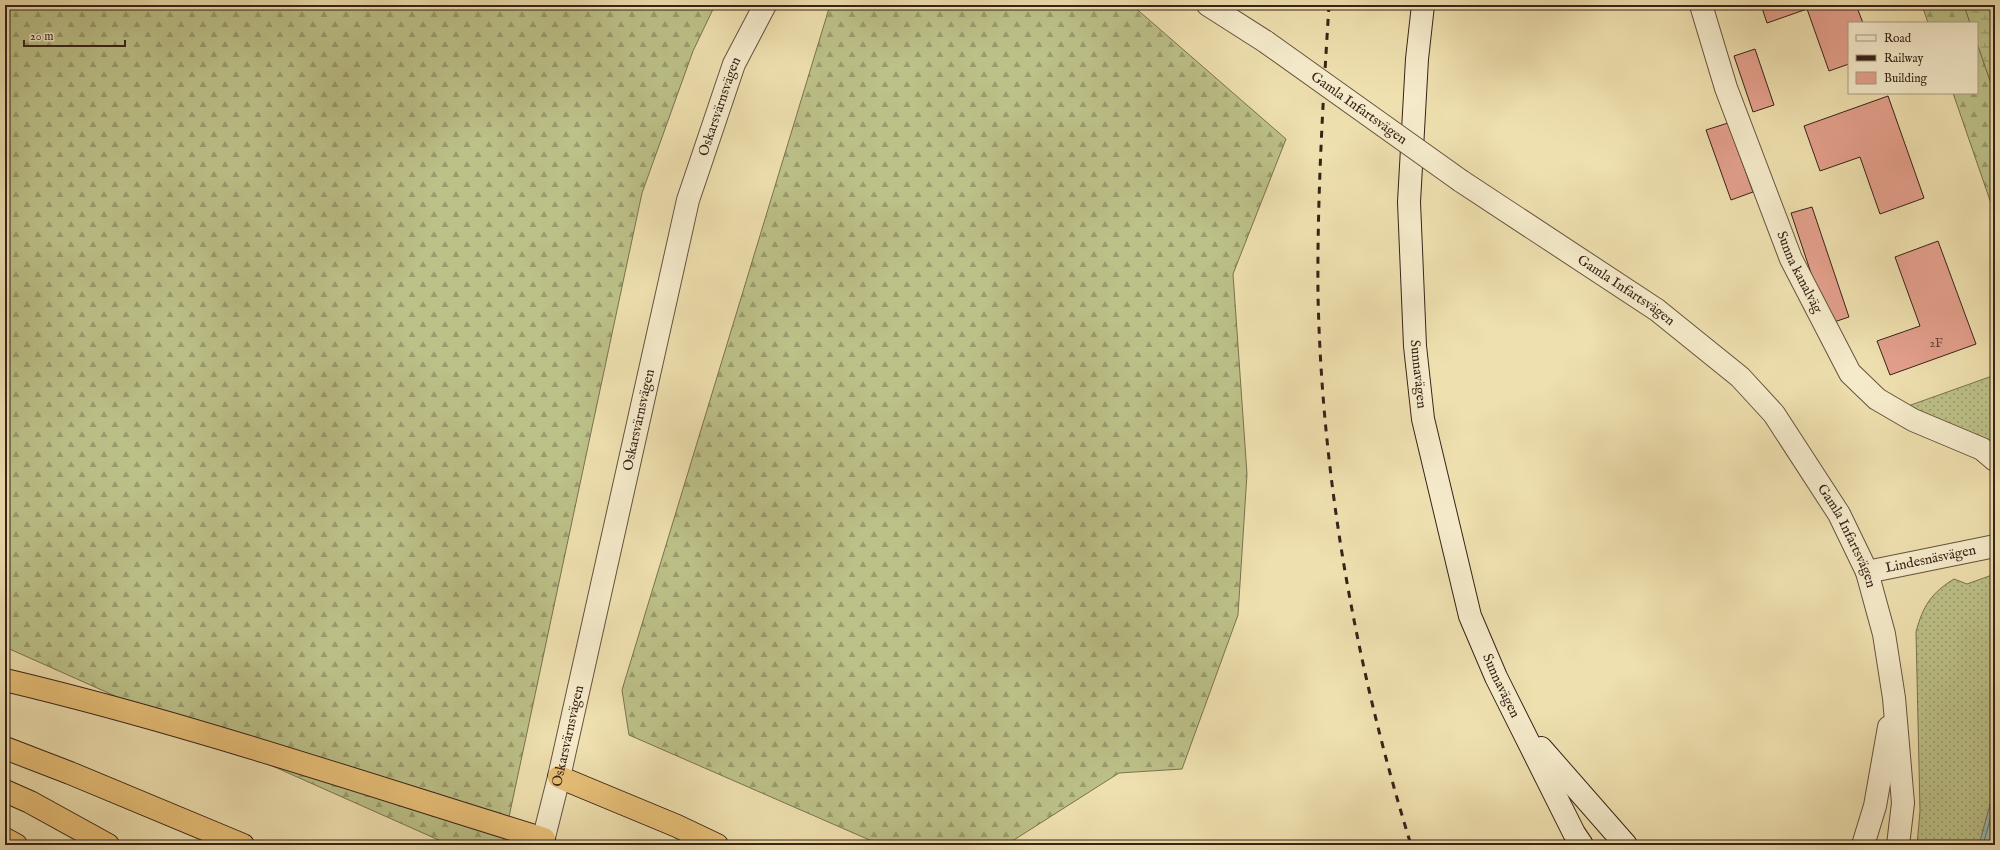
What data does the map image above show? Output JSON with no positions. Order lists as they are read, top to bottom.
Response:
{
  "streets": {
    "street": [
      "Oskarsvärnsvägen",
      "Gamla Infartsvägen",
      "Sunna kanalväg",
      "Sunnavägen",
      "Lindesnäsvägen"
    ]
  },
  "crossings": [
    ["Gamla Infartsvägen", "Lindesnäsvägen"]
  ],
  "house_numbers": ["2F"],
  "legend": ["Road", "Railway", "Building"],
  "scale_bar": "20 m"
}
